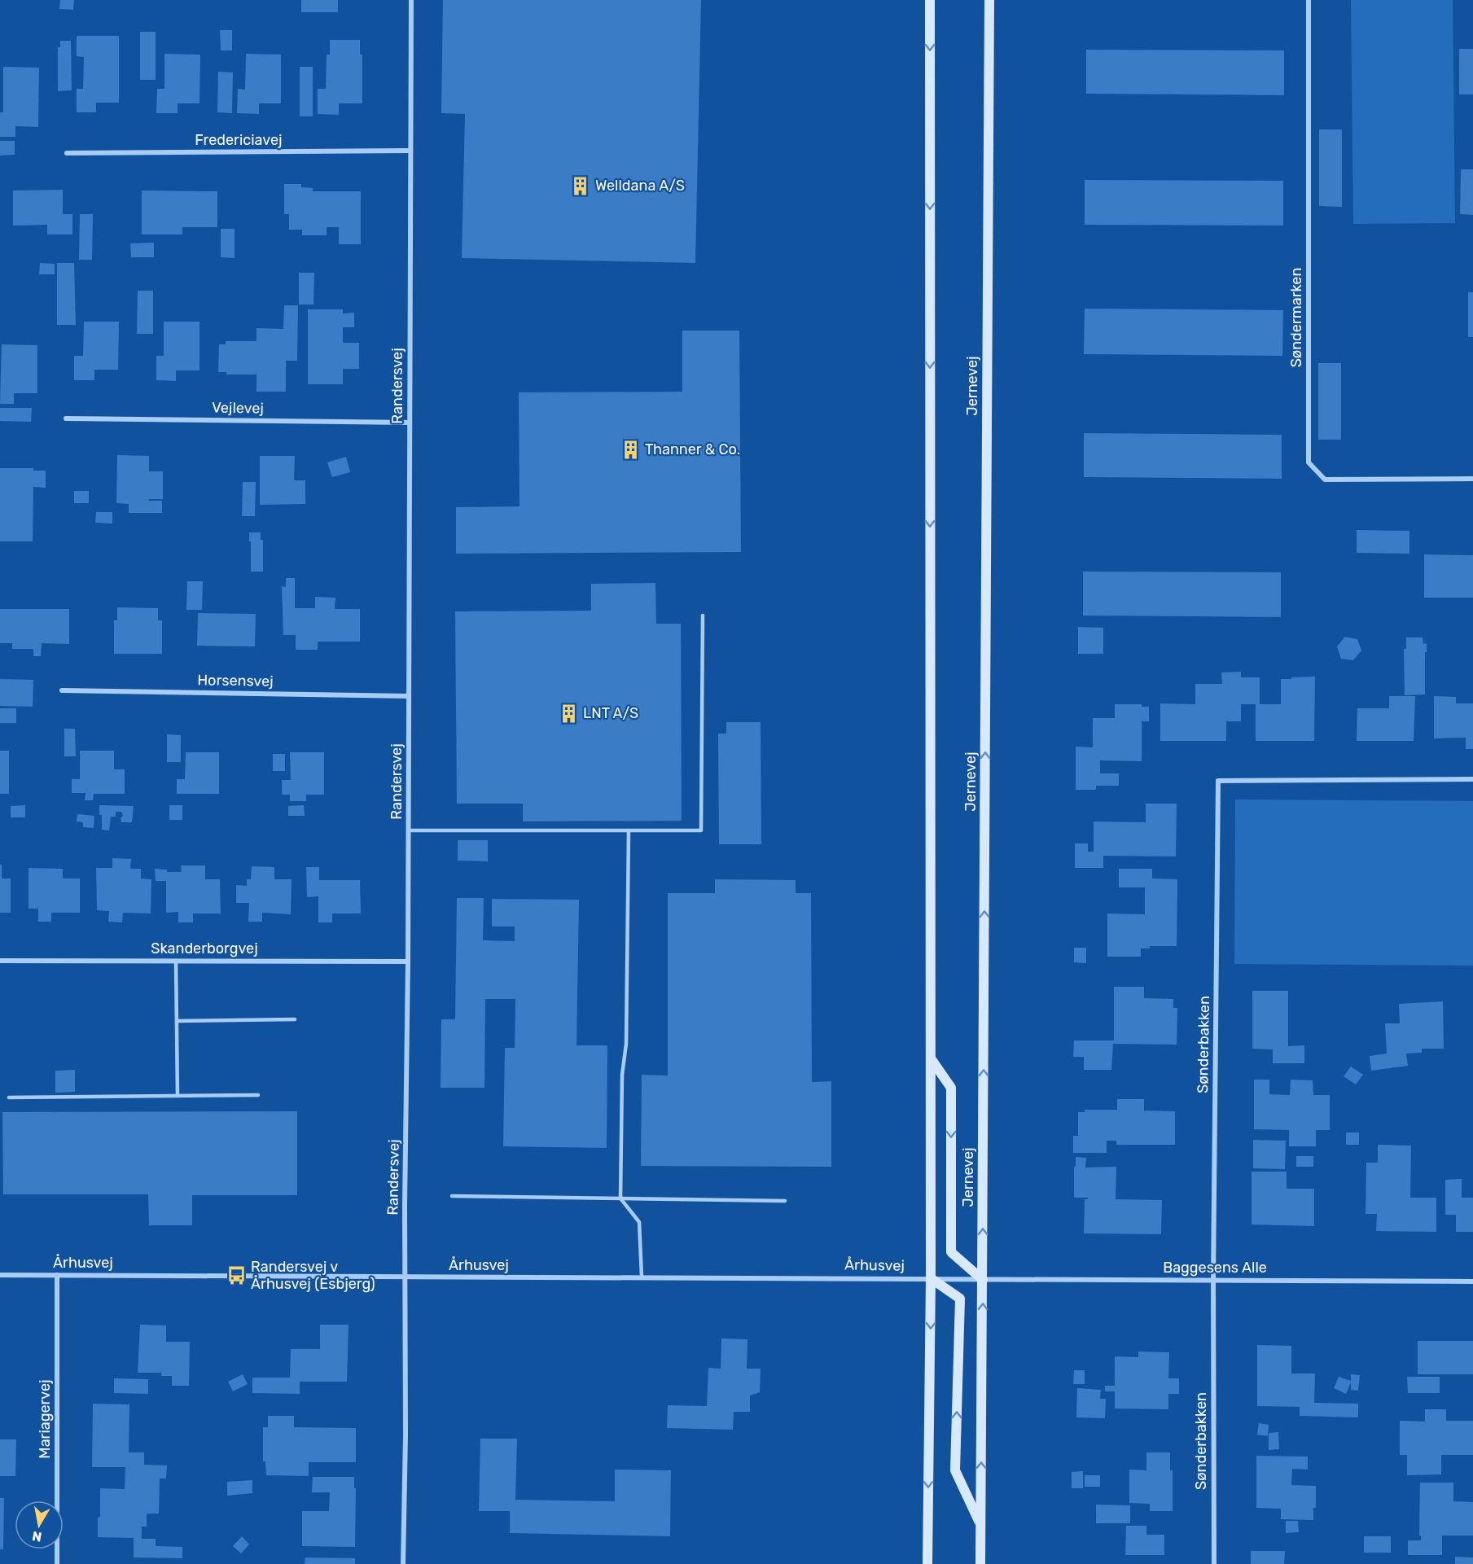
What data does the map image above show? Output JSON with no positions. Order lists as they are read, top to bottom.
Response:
{
  "streets": {
    "main road": ["Jernevej"],
    "street": [
      "Fredericiavej",
      "Søndermarken",
      "Randersvej",
      "Vejlevej",
      "Horsensvej",
      "Skanderborgvej",
      "Sønderbakken",
      "Århusvej",
      "Baggesens Alle",
      "Mariagervej"
    ]
  },
  "crossings": [
    ["Fredericiavej", "Randersvej"],
    ["Randersvej", "Vejlevej"],
    ["Randersvej", "Horsensvej"],
    ["Randersvej", "Skanderborgvej"],
    ["Randersvej", "Århusvej"],
    ["Jernevej", "Baggesens Alle"],
    ["Sønderbakken", "Baggesens Alle"],
    ["Århusvej", "Baggesens Alle"],
    ["Århusvej", "Mariagervej"]
  ],
  "places": {
    "building": ["Welldana A/S", "Thanner & Co.", "LNT A/S"],
    "bus stop": ["Randersvej v Århusvej (Esbjerg)"]
  },
  "north": "bottom"
}
